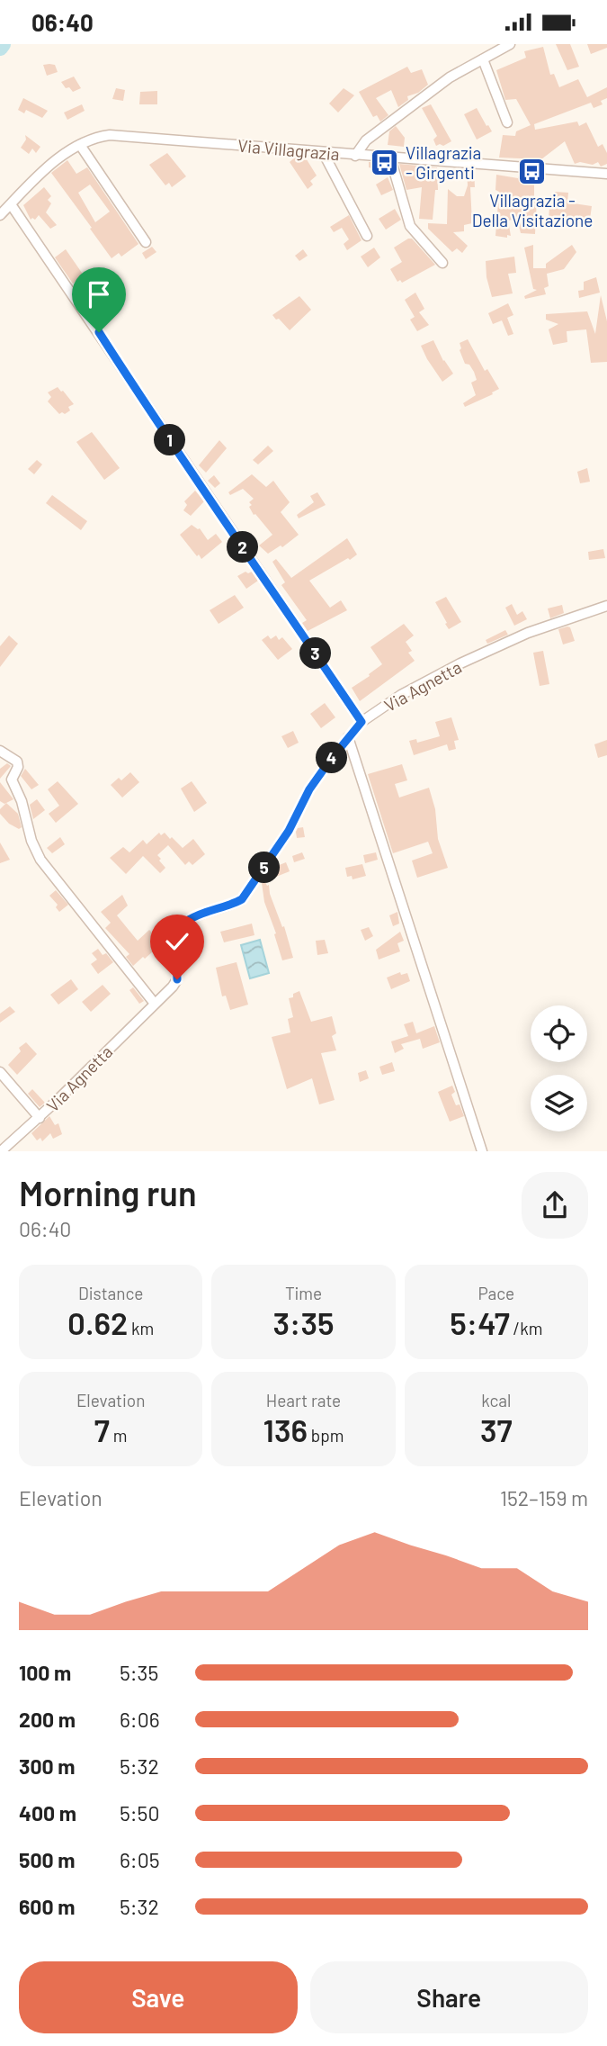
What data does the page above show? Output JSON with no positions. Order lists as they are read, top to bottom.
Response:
{
  "streets": {
    "street": ["Via Villagrazia", "Via Agnetta"]
  },
  "places": {
    "bus stop": ["Villagrazia - Girgenti", "Villagrazia - Della Visitazione"]
  },
  "page": {
    "status": "06:40",
    "pins": [
      "1",
      "2",
      "3",
      "4",
      "5"
    ],
    "heading": ["Morning run", "06:40"],
    "stats": [
      ["Distance", "0.62 km"],
      ["Time", "3:35"],
      ["Pace", "5:47 /km"],
      ["Elevation", "7 m"],
      ["Heart rate", "136 bpm"],
      ["kcal", "37"]
    ],
    "chart": ["Elevation", "152–159 m"],
    "list": [
      {
        "name": "100 m",
        "note": "5:35"
      },
      {
        "name": "200 m",
        "note": "6:06"
      },
      {
        "name": "300 m",
        "note": "5:32"
      },
      {
        "name": "400 m",
        "note": "5:50"
      },
      {
        "name": "500 m",
        "note": "6:05"
      },
      {
        "name": "600 m",
        "note": "5:32"
      }
    ],
    "buttons": ["Save", "Share"]
  }
}
